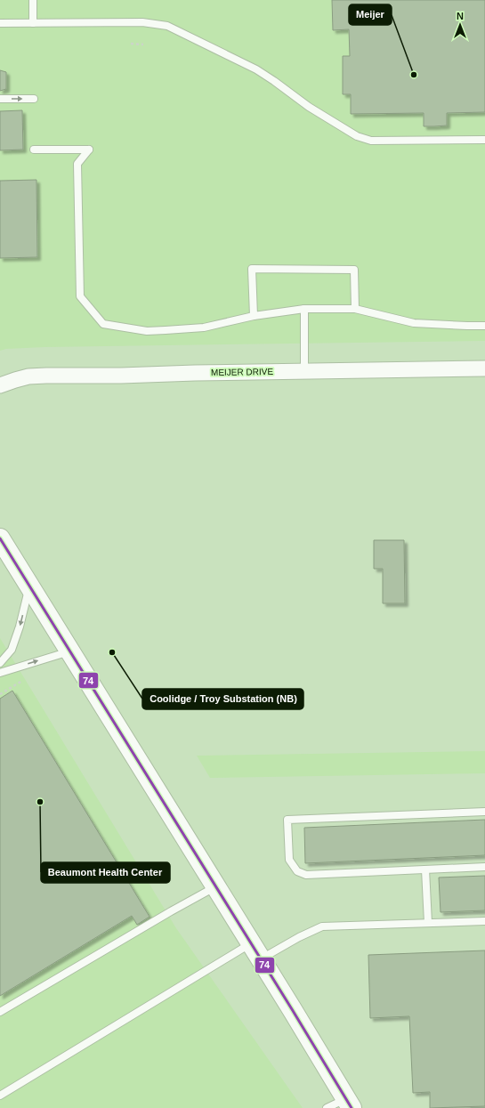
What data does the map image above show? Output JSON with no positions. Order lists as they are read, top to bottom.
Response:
{
  "streets": {
    "street": ["MEIJER DRIVE"]
  },
  "places": ["Meijer", "Coolidge / Troy Substation (NB)", "Beaumont Health Center"],
  "lines": ["transit line 74"],
  "north": "top"
}
